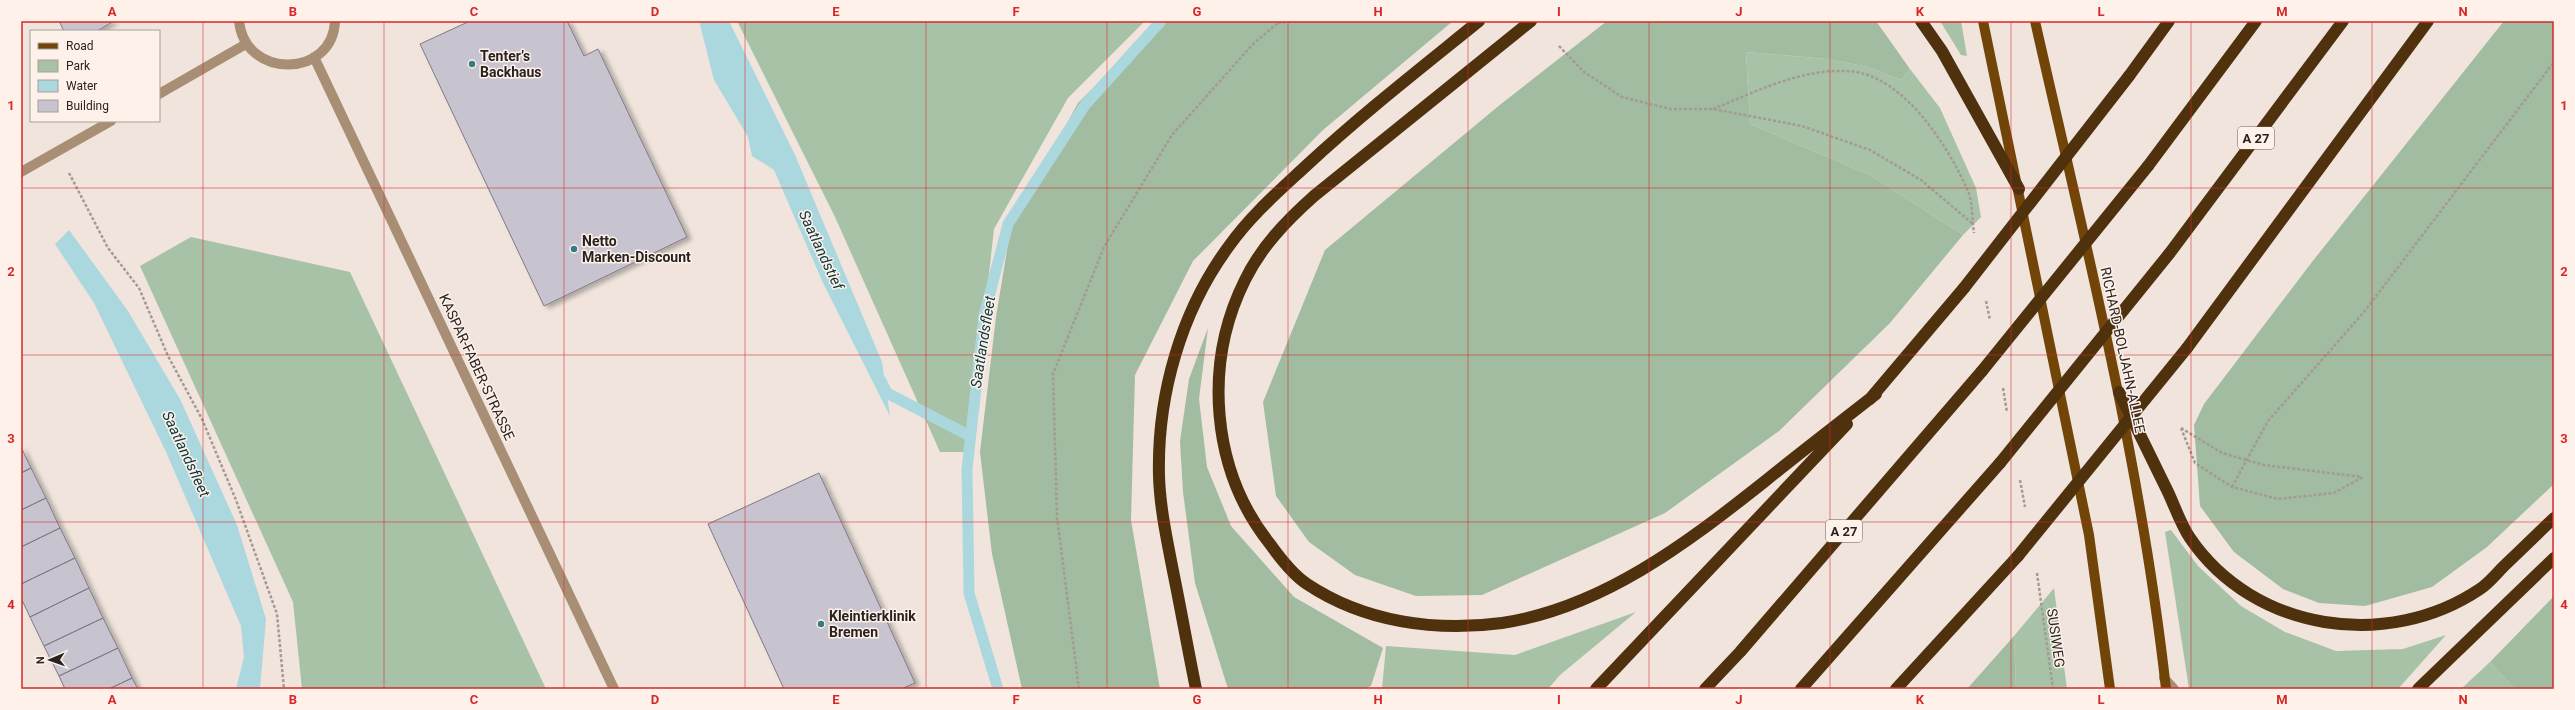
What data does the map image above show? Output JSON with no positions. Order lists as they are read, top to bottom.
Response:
{
  "streets": {
    "highway": ["A 27"],
    "main road": ["RICHARD-BOLJAHN-ALLEE"],
    "street": ["KASPAR-FABER-STRASSE"],
    "path": ["SUSIWEG"]
  },
  "water": ["Saatlandstief", "Saatlandsfleet"],
  "places": ["Tenter’s Backhaus", "Netto Marken-Discount", "Kleintierklinik Bremen"],
  "legend": [
    "Road",
    "Park",
    "Water",
    "Building"
  ],
  "north": "left",
  "grid": {
    "columns": [
      "A",
      "B",
      "C",
      "D",
      "E",
      "F",
      "G",
      "H",
      "I",
      "J",
      "K",
      "L",
      "M",
      "N"
    ],
    "rows": [
      "1",
      "2",
      "3",
      "4"
    ]
  }
}
